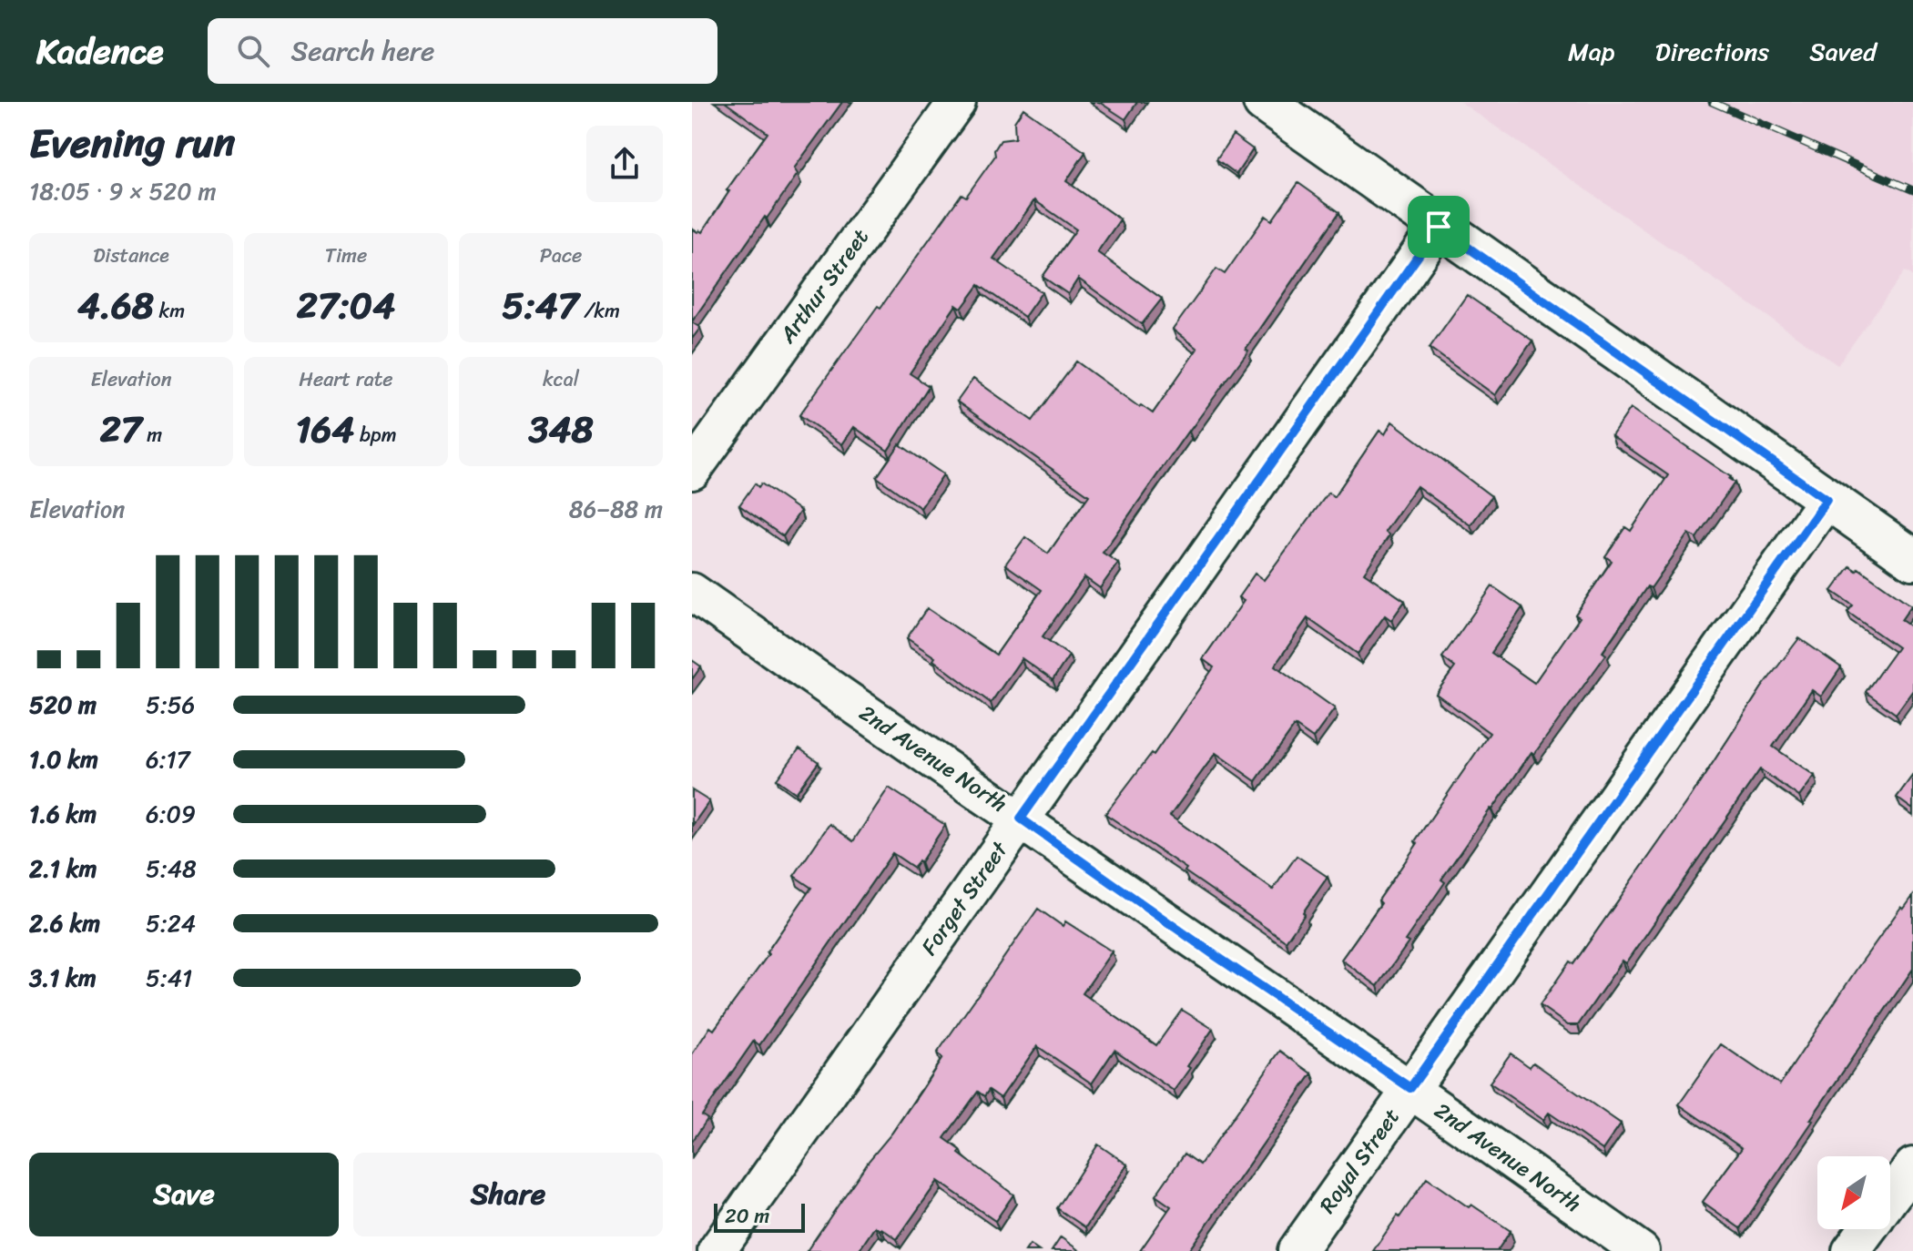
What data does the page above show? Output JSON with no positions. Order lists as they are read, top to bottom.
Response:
{
  "streets": {
    "street": [
      "Arthur Street",
      "2nd Avenue North",
      "Forget Street",
      "Royal Street"
    ]
  },
  "crossings": [
    ["2nd Avenue North", "Forget Street"],
    ["2nd Avenue North", "Royal Street"]
  ],
  "scale_bar": "20 m",
  "north": "bottom left",
  "page": {
    "header": "Kadence",
    "search": "Search here",
    "nav": ["Map", "Directions", "Saved"],
    "heading": ["Evening run", "18:05 · 9 × 520 m"],
    "stats": [
      ["Distance", "4.68 km"],
      ["Time", "27:04"],
      ["Pace", "5:47 /km"],
      ["Elevation", "27 m"],
      ["Heart rate", "164 bpm"],
      ["kcal", "348"]
    ],
    "chart": ["Elevation", "86–88 m"],
    "list": [
      {
        "name": "520 m",
        "note": "5:56"
      },
      {
        "name": "1.0 km",
        "note": "6:17"
      },
      {
        "name": "1.6 km",
        "note": "6:09"
      },
      {
        "name": "2.1 km",
        "note": "5:48"
      },
      {
        "name": "2.6 km",
        "note": "5:24"
      },
      {
        "name": "3.1 km",
        "note": "5:41"
      }
    ],
    "buttons": ["Save", "Share"],
    "scale": "20 m"
  }
}
